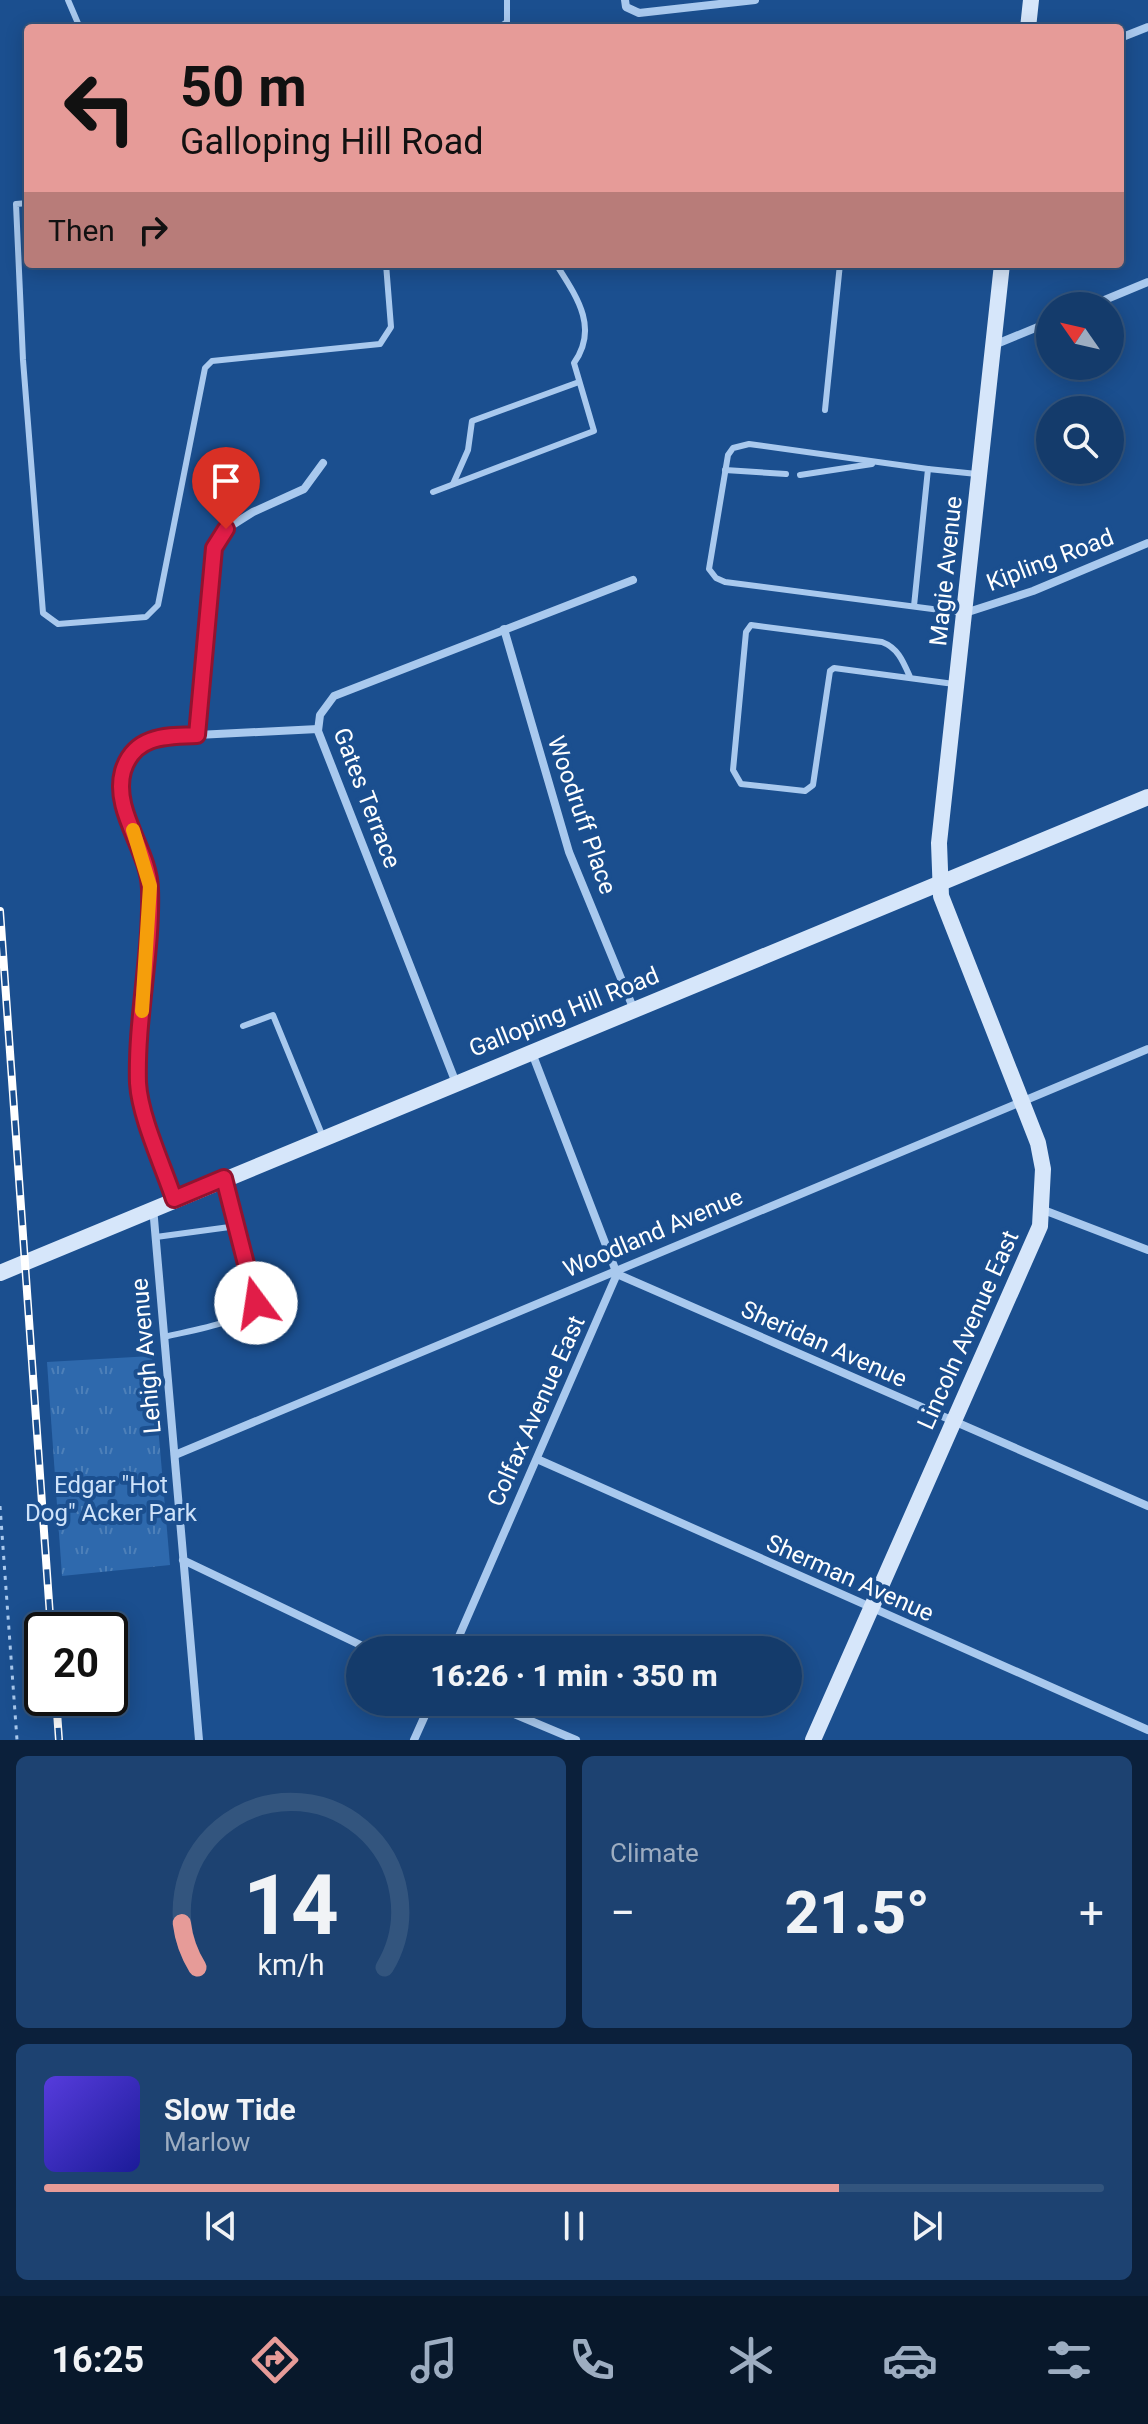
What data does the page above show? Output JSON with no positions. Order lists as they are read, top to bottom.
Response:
{
  "streets": {
    "street": [
      "Kipling Road",
      "Magie Avenue",
      "Gates Terrace",
      "Woodruff Place",
      "Galloping Hill Road",
      "Woodland Avenue",
      "Lincoln Avenue East",
      "Sheridan Avenue",
      "Lehigh Avenue",
      "Colfax Avenue East",
      "Sherman Avenue"
    ]
  },
  "crossings": [
    ["Kipling Road", "Magie Avenue"],
    ["Magie Avenue", "Galloping Hill Road"],
    ["Magie Avenue", "Lincoln Avenue East"],
    ["Gates Terrace", "Woodruff Place"],
    ["Gates Terrace", "Galloping Hill Road"],
    ["Woodruff Place", "Galloping Hill Road"],
    ["Galloping Hill Road", "Lincoln Avenue East"],
    ["Galloping Hill Road", "Lehigh Avenue"],
    ["Woodland Avenue", "Lincoln Avenue East"],
    ["Woodland Avenue", "Sheridan Avenue"],
    ["Woodland Avenue", "Lehigh Avenue"],
    ["Woodland Avenue", "Colfax Avenue East"],
    ["Lincoln Avenue East", "Sheridan Avenue"],
    ["Lincoln Avenue East", "Sherman Avenue"],
    ["Sheridan Avenue", "Colfax Avenue East"],
    ["Colfax Avenue East", "Sherman Avenue"]
  ],
  "parks": ["Edgar \"Hot Dog\" Acker Park"],
  "north": "top left",
  "page": {
    "turn": ["50 m", "Galloping Hill Road"],
    "then": "Then",
    "limit": "20",
    "trip": "16:26 · 1 min · 350 m",
    "tile": "Climate",
    "heat": ["−", "21.5°", "+"],
    "song": ["Slow Tide", "Marlow"],
    "tabs": "16:25",
    "gauge": ["14", "km/h"]
  }
}
